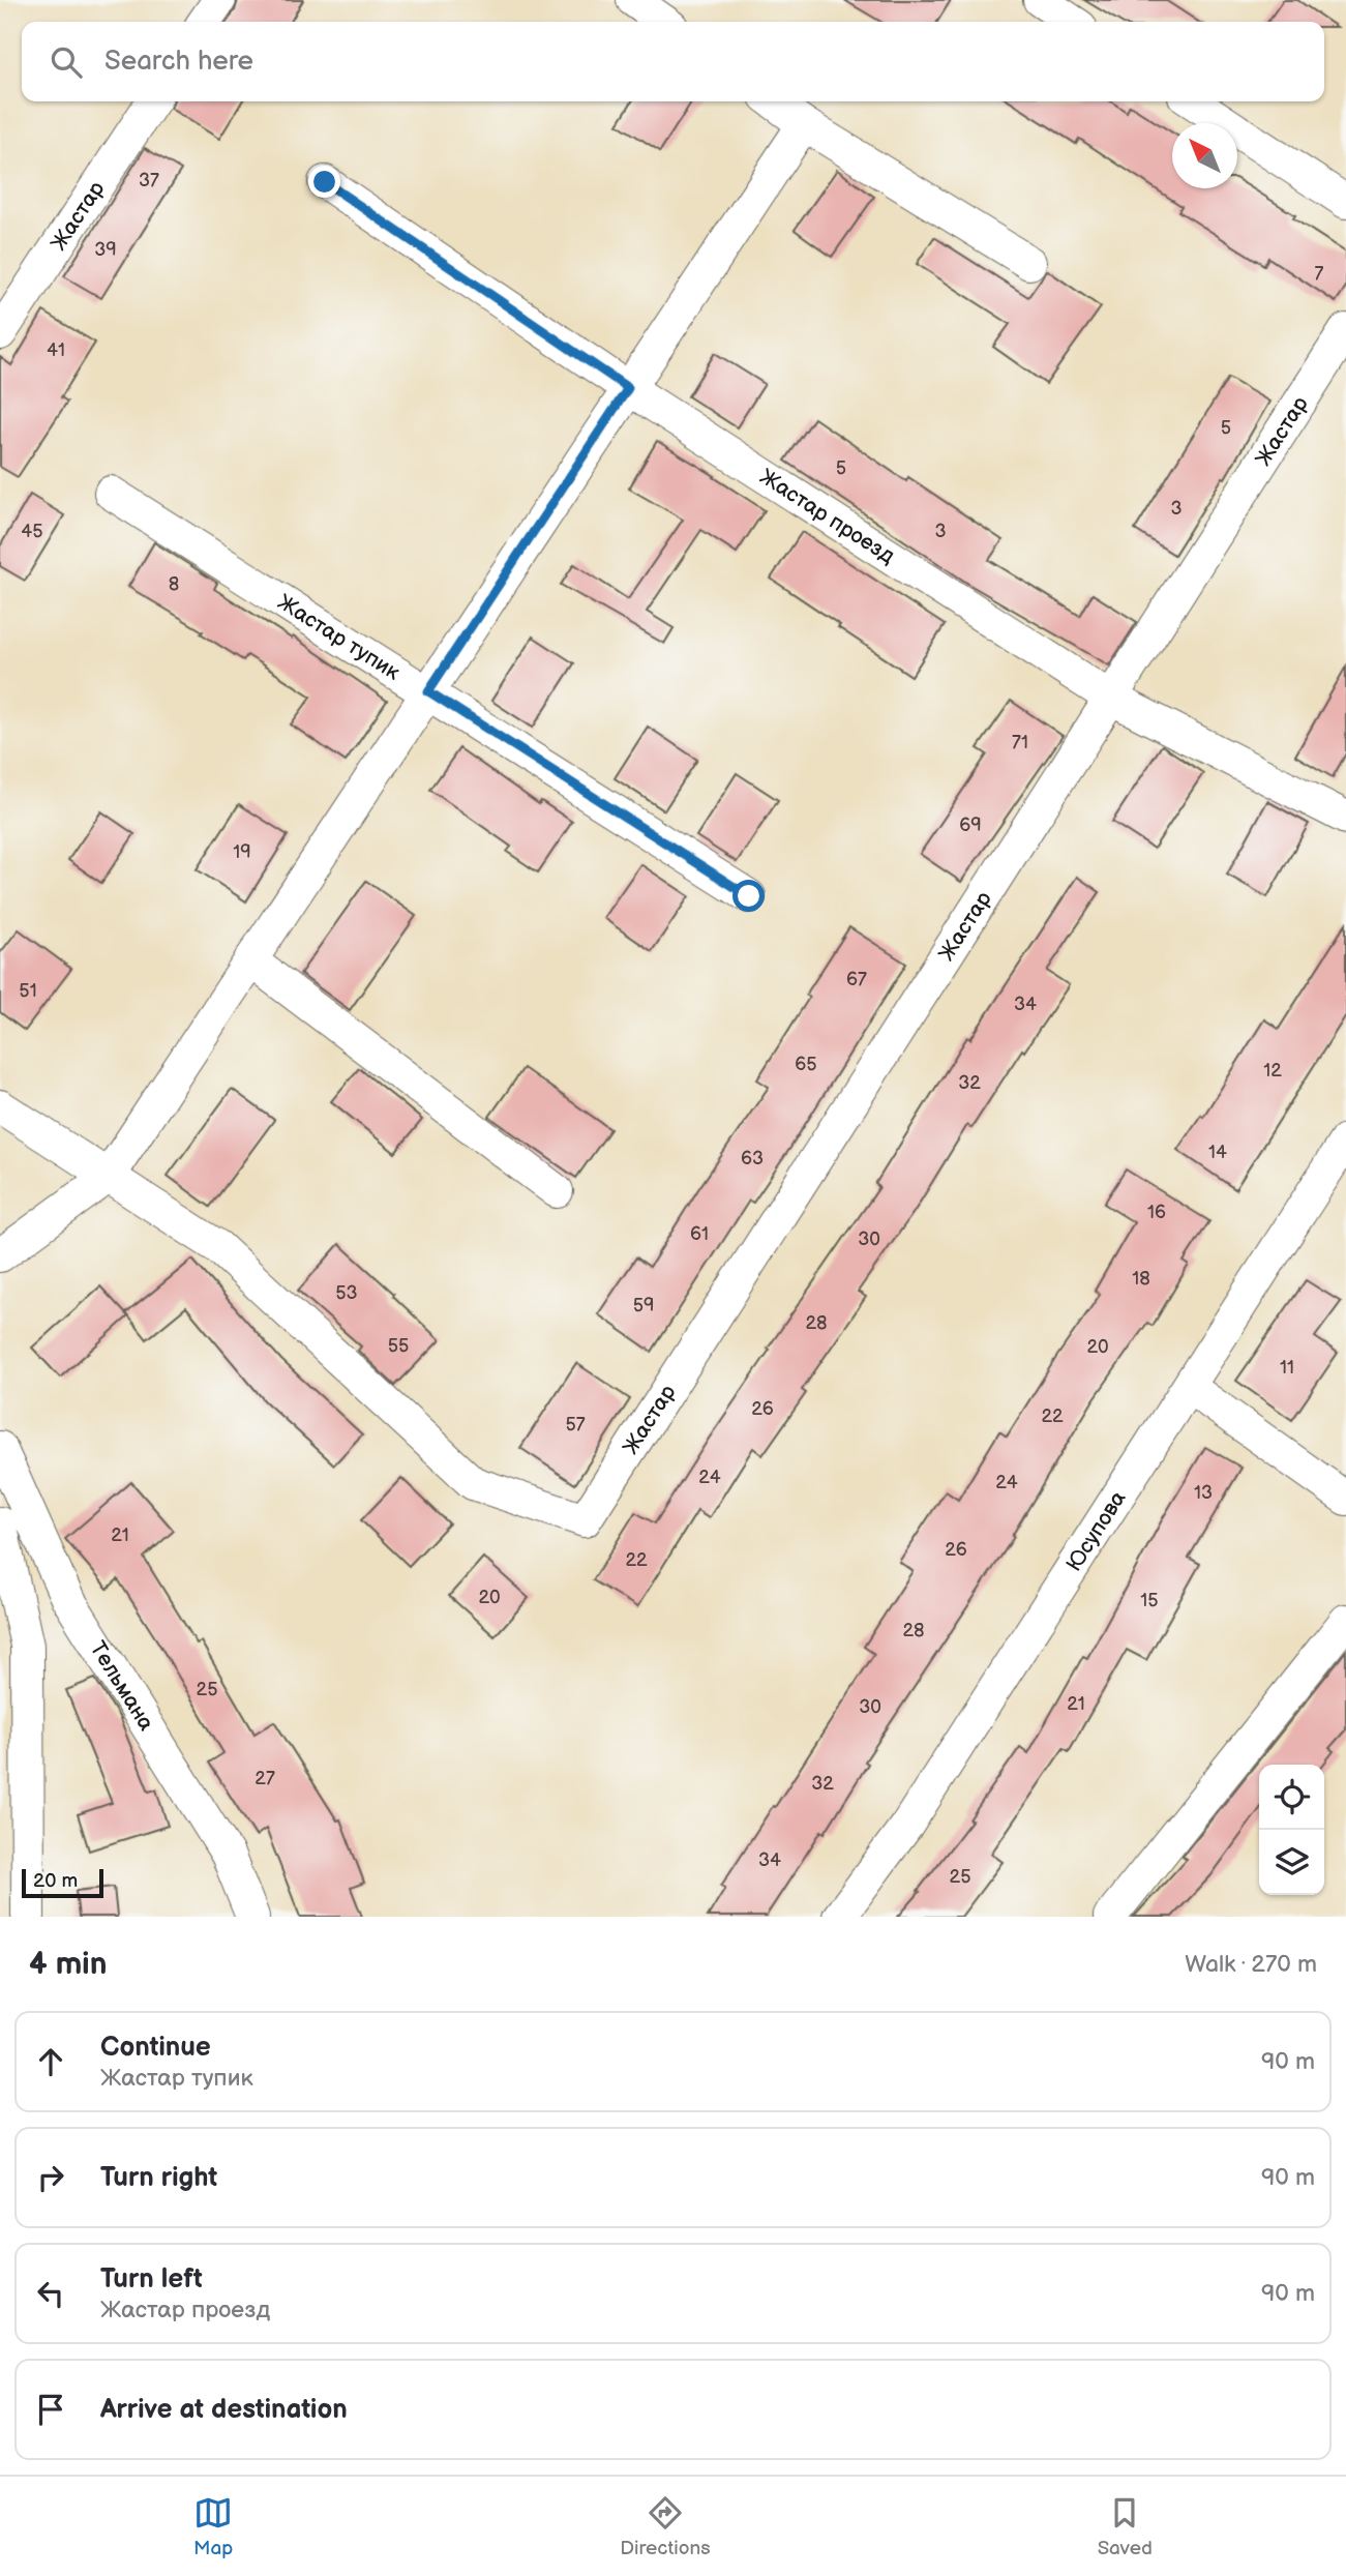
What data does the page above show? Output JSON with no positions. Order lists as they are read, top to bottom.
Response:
{
  "streets": {
    "street": [
      "Жастар",
      "Жастар проезд",
      "Жастар тупик",
      "Юсупова",
      "Тельмана"
    ]
  },
  "crossings": [
    ["Жастар", "Жастар проезд"]
  ],
  "house_numbers": [
    "37",
    "39",
    "7",
    "41",
    "5",
    "5",
    "3",
    "45",
    "3",
    "8",
    "71",
    "69",
    "19",
    "67",
    "51",
    "34",
    "65",
    "12",
    "32",
    "14",
    "63",
    "16",
    "61",
    "30",
    "18",
    "53",
    "59",
    "28",
    "55",
    "20",
    "11",
    "26",
    "22",
    "57",
    "24",
    "24",
    "13",
    "21",
    "26",
    "22",
    "20",
    "15",
    "28",
    "25",
    "21",
    "30",
    "27",
    "32",
    "34",
    "25"
  ],
  "scale_bar": "20 m",
  "north": "top left",
  "page": {
    "search": "Search here",
    "scale": "20 m",
    "heading": ["4 min", "Walk · 270 m"],
    "list": [
      ["Continue", "Жастар тупик", "90 m"],
      ["Turn right", "90 m"],
      ["Turn left", "Жастар проезд", "90 m"],
      "Arrive at destination"
    ],
    "nav": ["Map", "Directions", "Saved"]
  }
}
